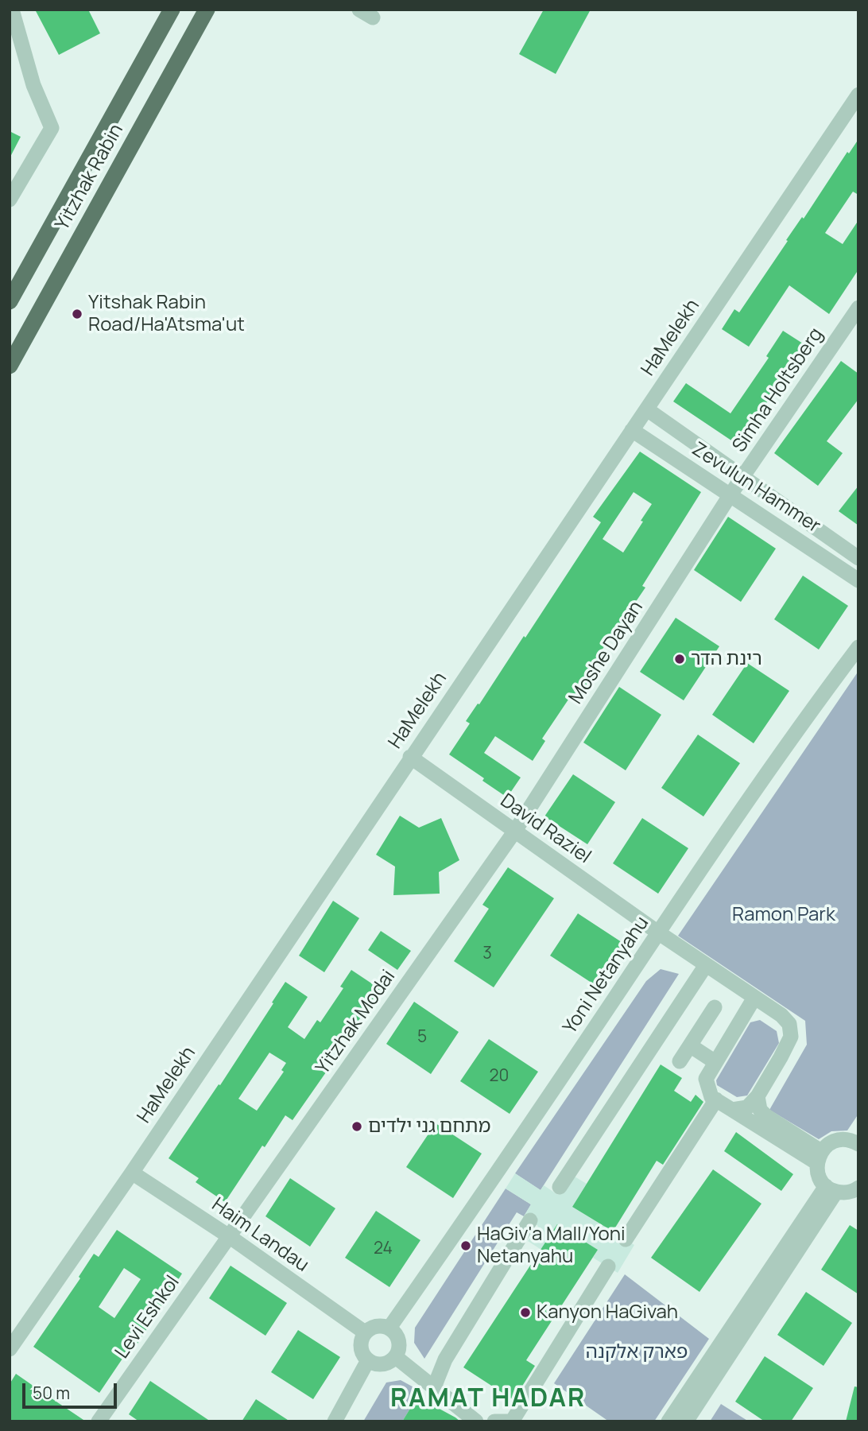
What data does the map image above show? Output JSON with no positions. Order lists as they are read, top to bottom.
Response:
{
  "streets": {
    "main road": ["Yitzhak Rabin"],
    "street": [
      "HaMelekh",
      "Simha Holtsberg",
      "Zevulun Hammer",
      "Moshe Dayan",
      "David Raziel",
      "Yoni Netanyahu",
      "Yitzhak Modai",
      "Haim Landau",
      "Levi Eshkol"
    ]
  },
  "crossings": [
    ["HaMelekh", "Zevulun Hammer"],
    ["HaMelekh", "David Raziel"],
    ["HaMelekh", "Haim Landau"],
    ["Simha Holtsberg", "Zevulun Hammer"],
    ["Simha Holtsberg", "Moshe Dayan"],
    ["Zevulun Hammer", "Moshe Dayan"],
    ["Moshe Dayan", "David Raziel"],
    ["Moshe Dayan", "Yitzhak Modai"],
    ["David Raziel", "Yoni Netanyahu"],
    ["David Raziel", "Yitzhak Modai"],
    ["Yoni Netanyahu", "Haim Landau"],
    ["Yitzhak Modai", "Haim Landau"],
    ["Yitzhak Modai", "Levi Eshkol"],
    ["Haim Landau", "Levi Eshkol"]
  ],
  "districts": ["RAMAT HADAR"],
  "parks": ["Ramon Park", "פארק אלקנה"],
  "places": [
    "Yitshak Rabin Road/Ha'Atsma'ut",
    "רינת הדר",
    "מתחם גני ילדים",
    "HaGiv'a Mall/Yoni Netanyahu",
    "Kanyon HaGivah"
  ],
  "house_numbers": [
    "3",
    "5",
    "20",
    "24"
  ],
  "scale_bar": "50 m"
}
